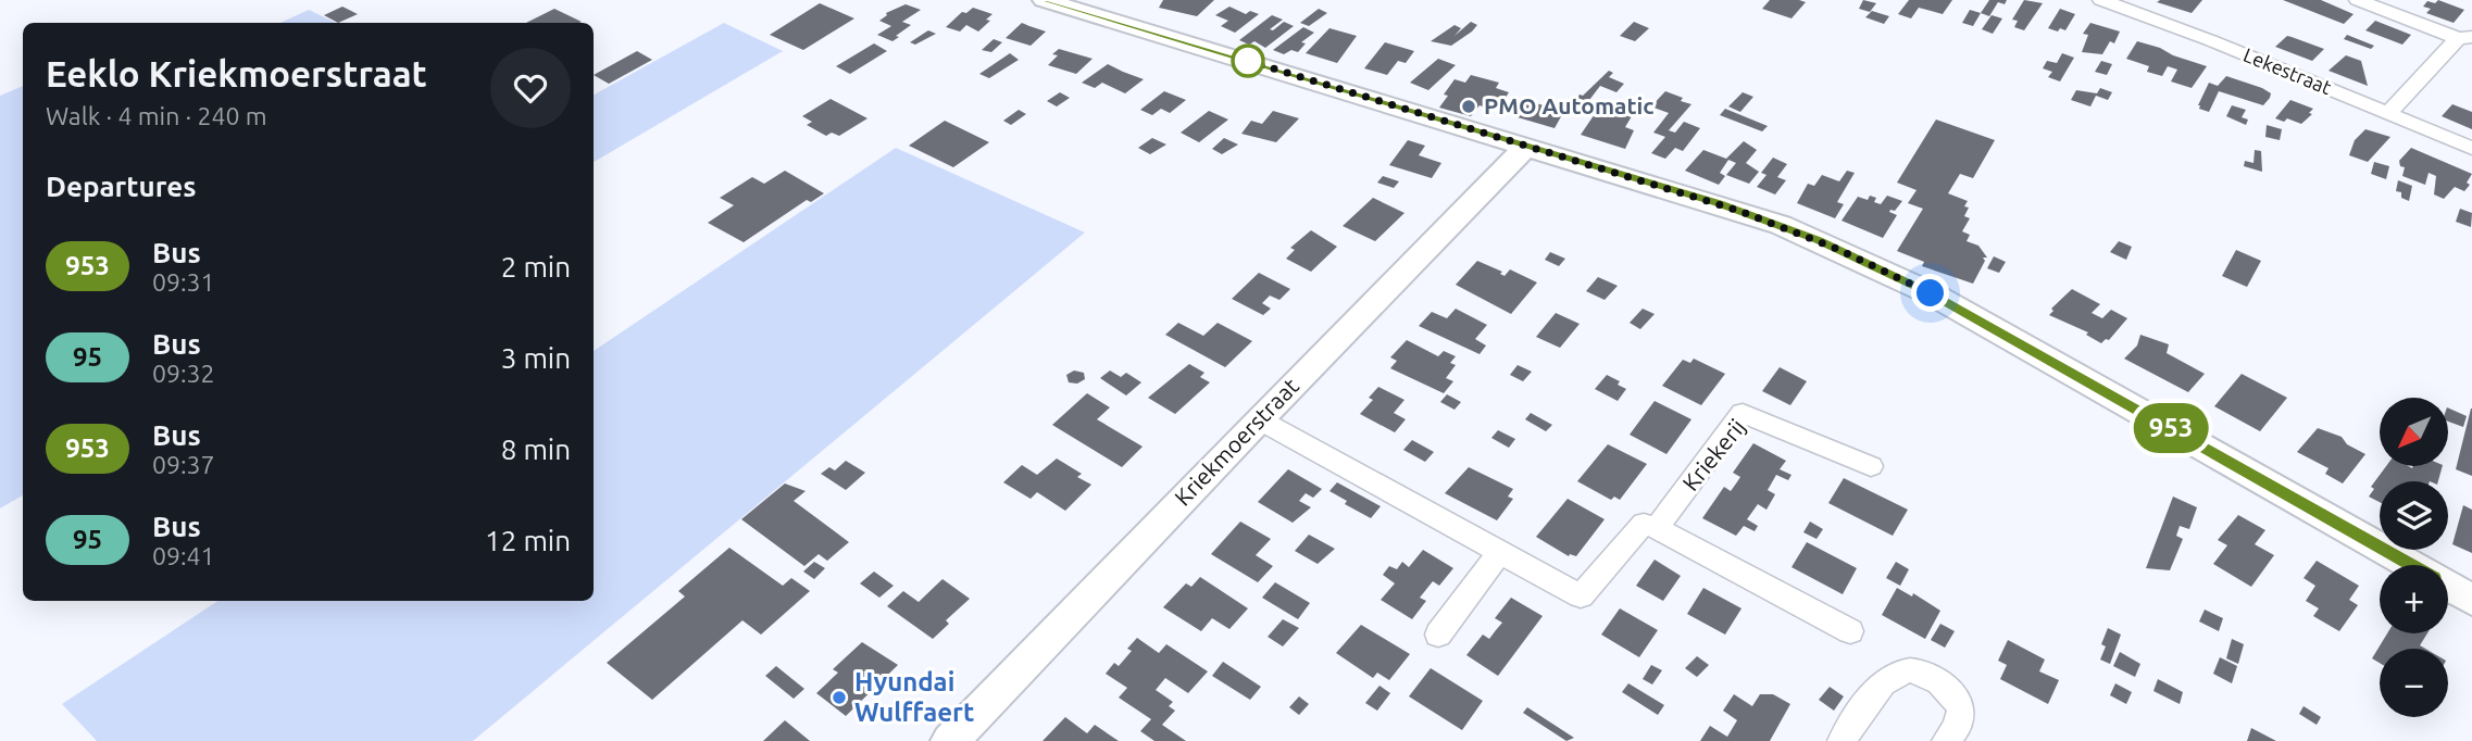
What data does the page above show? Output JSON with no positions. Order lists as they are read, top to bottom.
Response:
{
  "streets": {
    "street": ["Lekestraat", "Kriekmoerstraat", "Kriekerij"]
  },
  "crossings": [
    ["Kriekmoerstraat", "Kriekerij"]
  ],
  "places": ["PMO Automatic", "Hyundai Wulffaert"],
  "lines": ["bus line 953"],
  "north": "bottom left",
  "page": {
    "on_map": "953",
    "heading": [
      ["Eeklo Kriekmoerstraat", "Walk · 4 min · 240 m"],
      "Departures"
    ],
    "list": [
      {
        "mark": "953",
        "name": "Bus",
        "note": "09:31",
        "value": "2 min"
      },
      {
        "mark": "95",
        "name": "Bus",
        "note": "09:32",
        "value": "3 min"
      },
      {
        "mark": "953",
        "name": "Bus",
        "note": "09:37",
        "value": "8 min"
      },
      {
        "mark": "95",
        "name": "Bus",
        "note": "09:41",
        "value": "12 min"
      }
    ],
    "map_buttons": ["+", "−"]
  }
}
